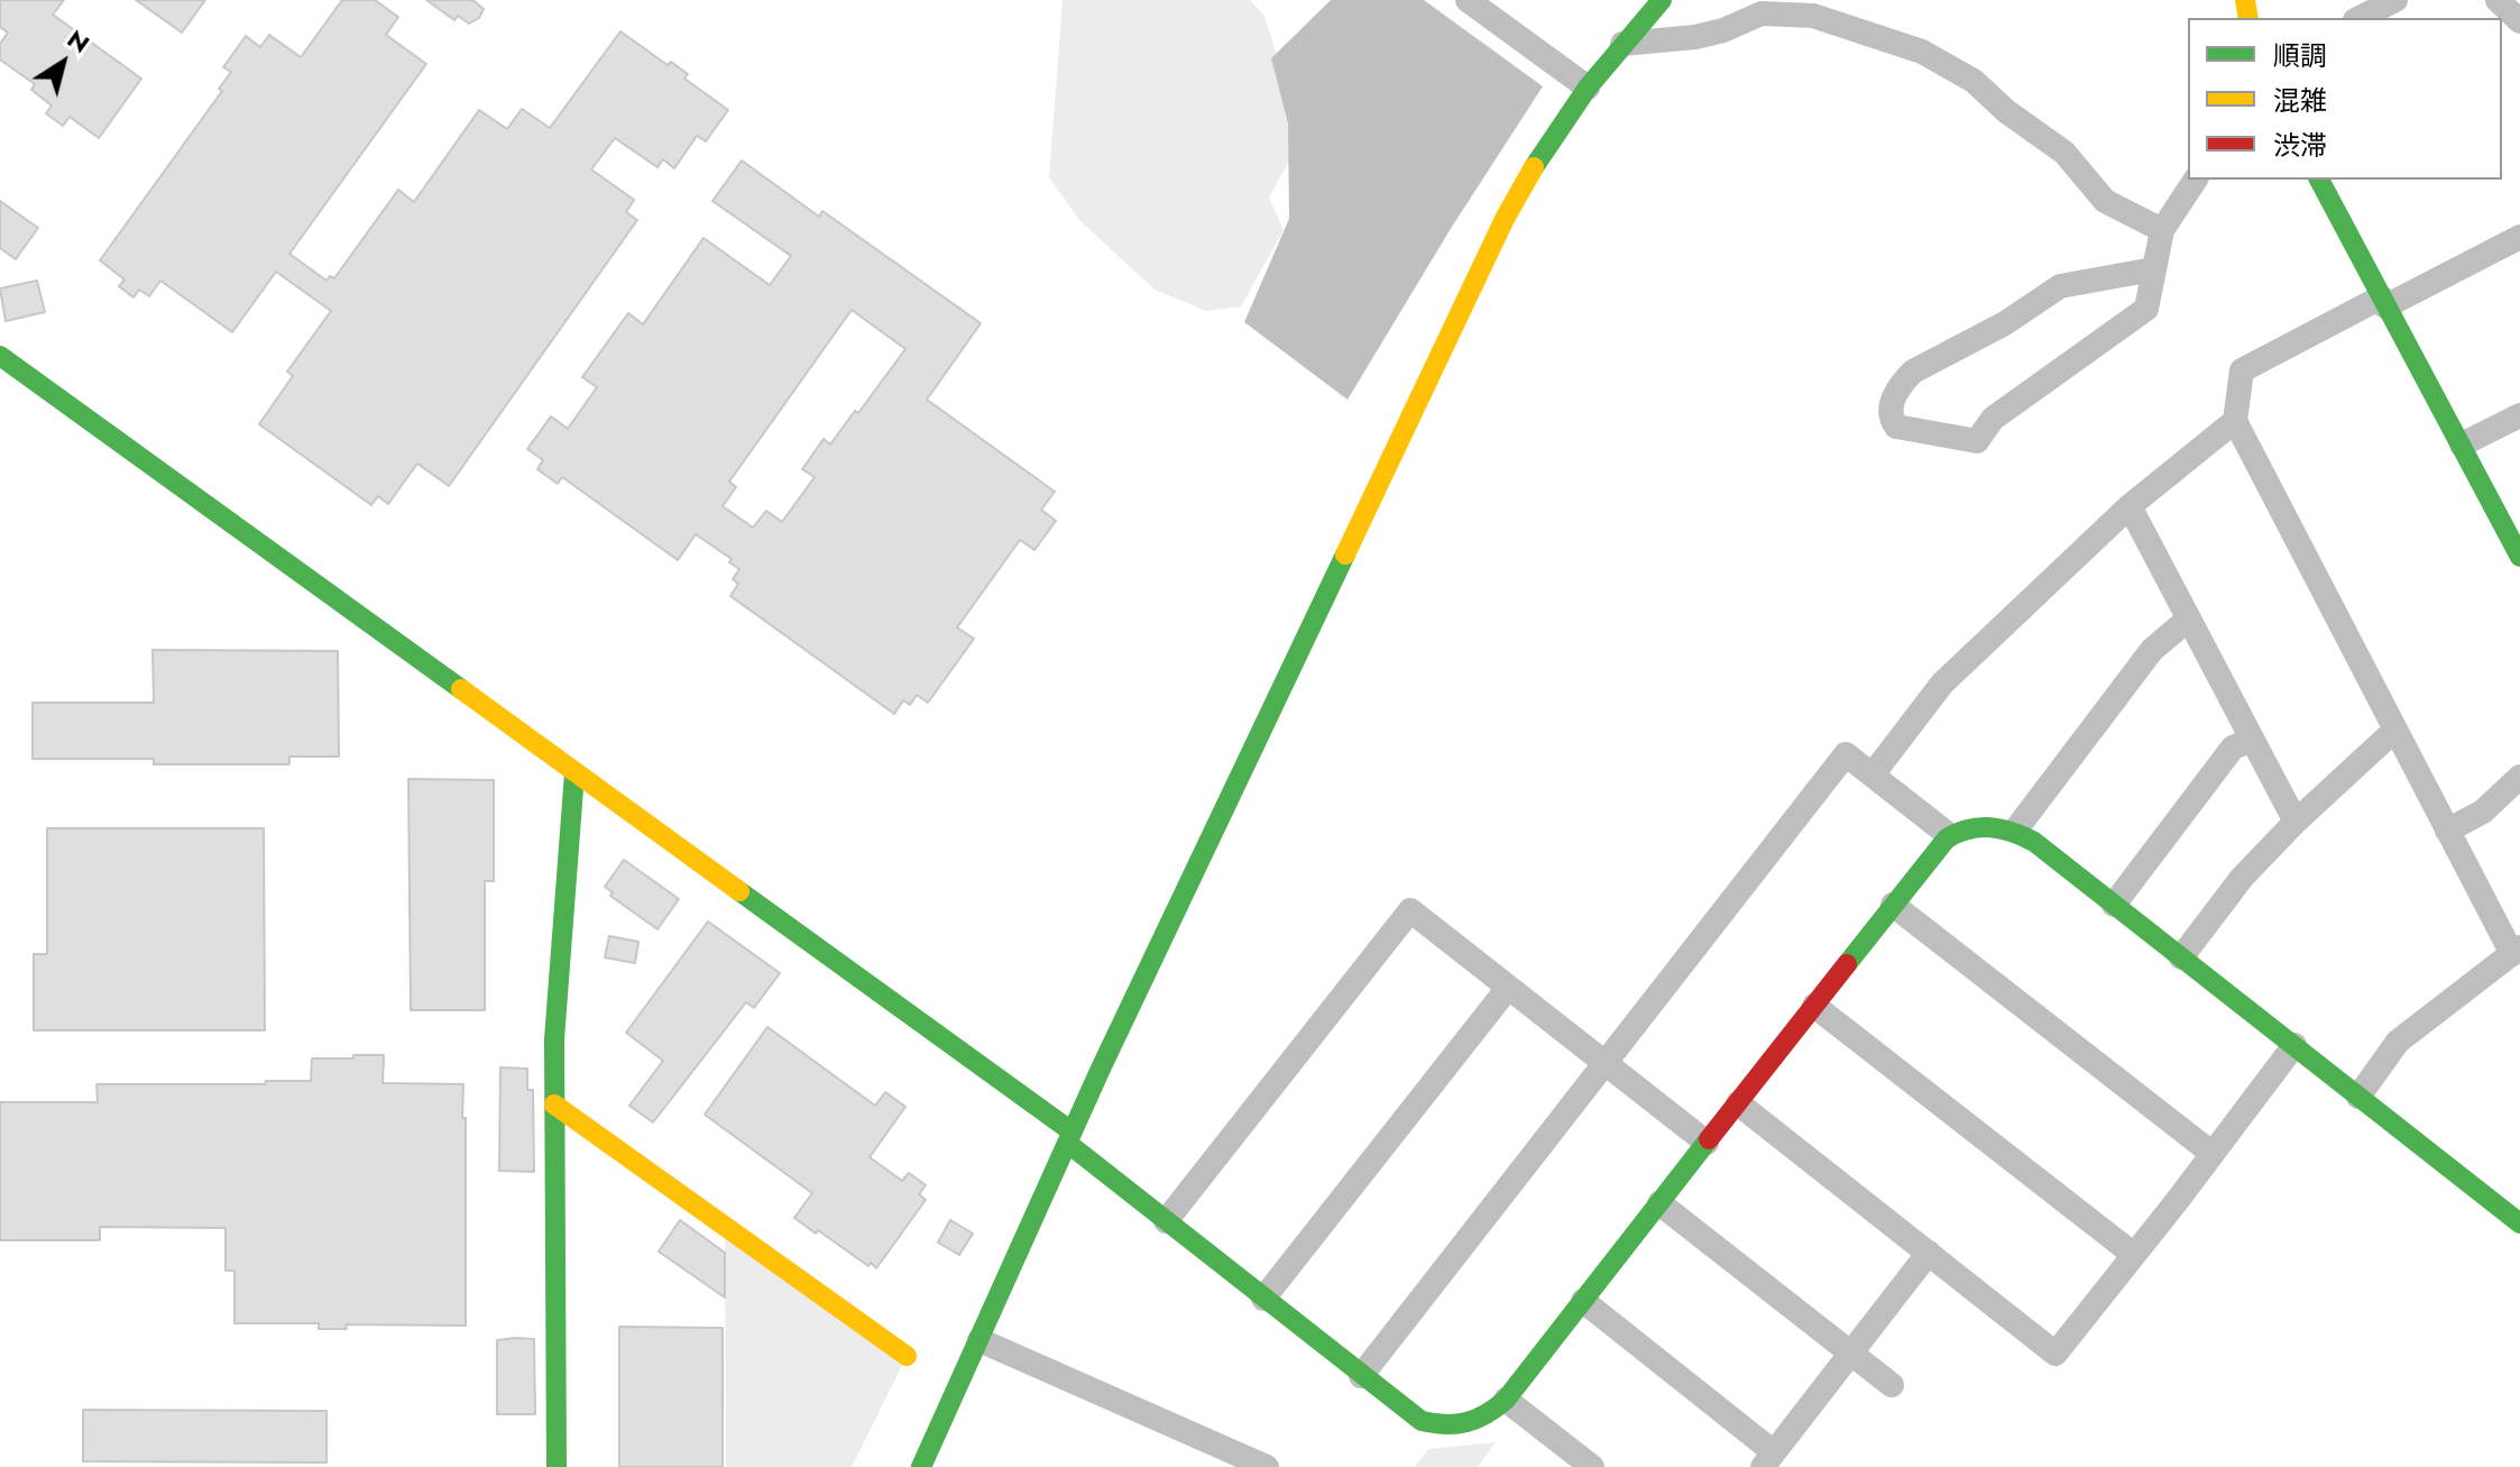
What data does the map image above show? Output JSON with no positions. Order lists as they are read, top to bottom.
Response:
{
  "legend": ["順調", "混雑", "渋滞"],
  "north": "top right"
}
